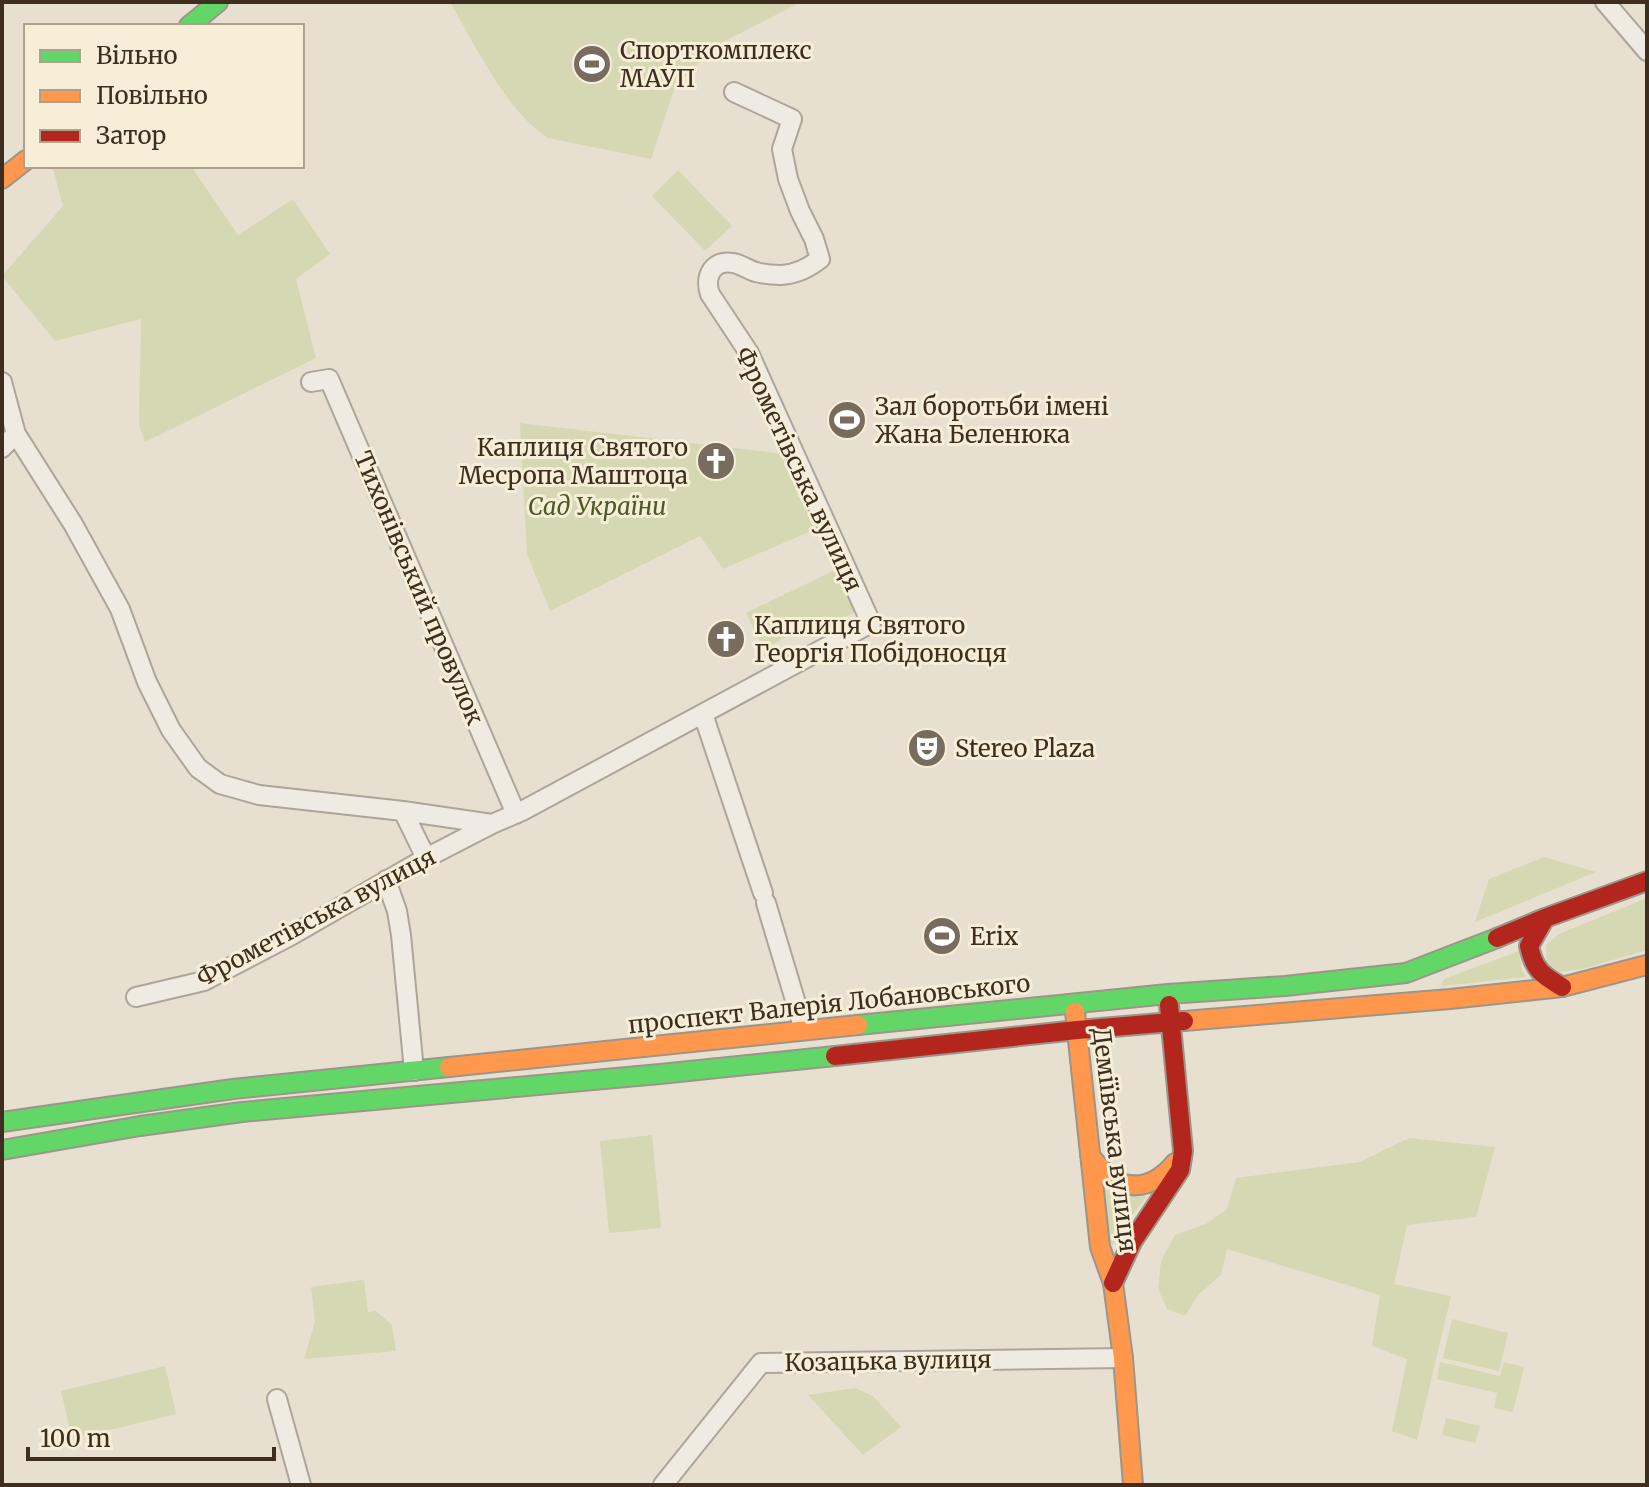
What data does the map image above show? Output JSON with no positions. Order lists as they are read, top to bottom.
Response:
{
  "streets": {
    "main road": ["проспект Валерія Лобановського", "Деміївська вулиця"],
    "street": ["Фрометівська вулиця", "Тихонівський провулок", "Козацька вулиця"]
  },
  "crossings": [
    ["Фрометівська вулиця", "Тихонівський провулок"],
    ["проспект Валерія Лобановського", "Деміївська вулиця"],
    ["Деміївська вулиця", "Козацька вулиця"]
  ],
  "parks": ["Сад України"],
  "places": {
    "sports": ["Спорткомплекс МАУП", "Зал боротьби імені Жана Беленюка", "Erix"],
    "church": ["Каплиця Святого Месропа Маштоца", "Каплиця Святого Георгія Побідоносця"],
    "theatre": ["Stereo Plaza"]
  },
  "legend": ["Вільно", "Повільно", "Затор"],
  "scale_bar": "100 m"
}
